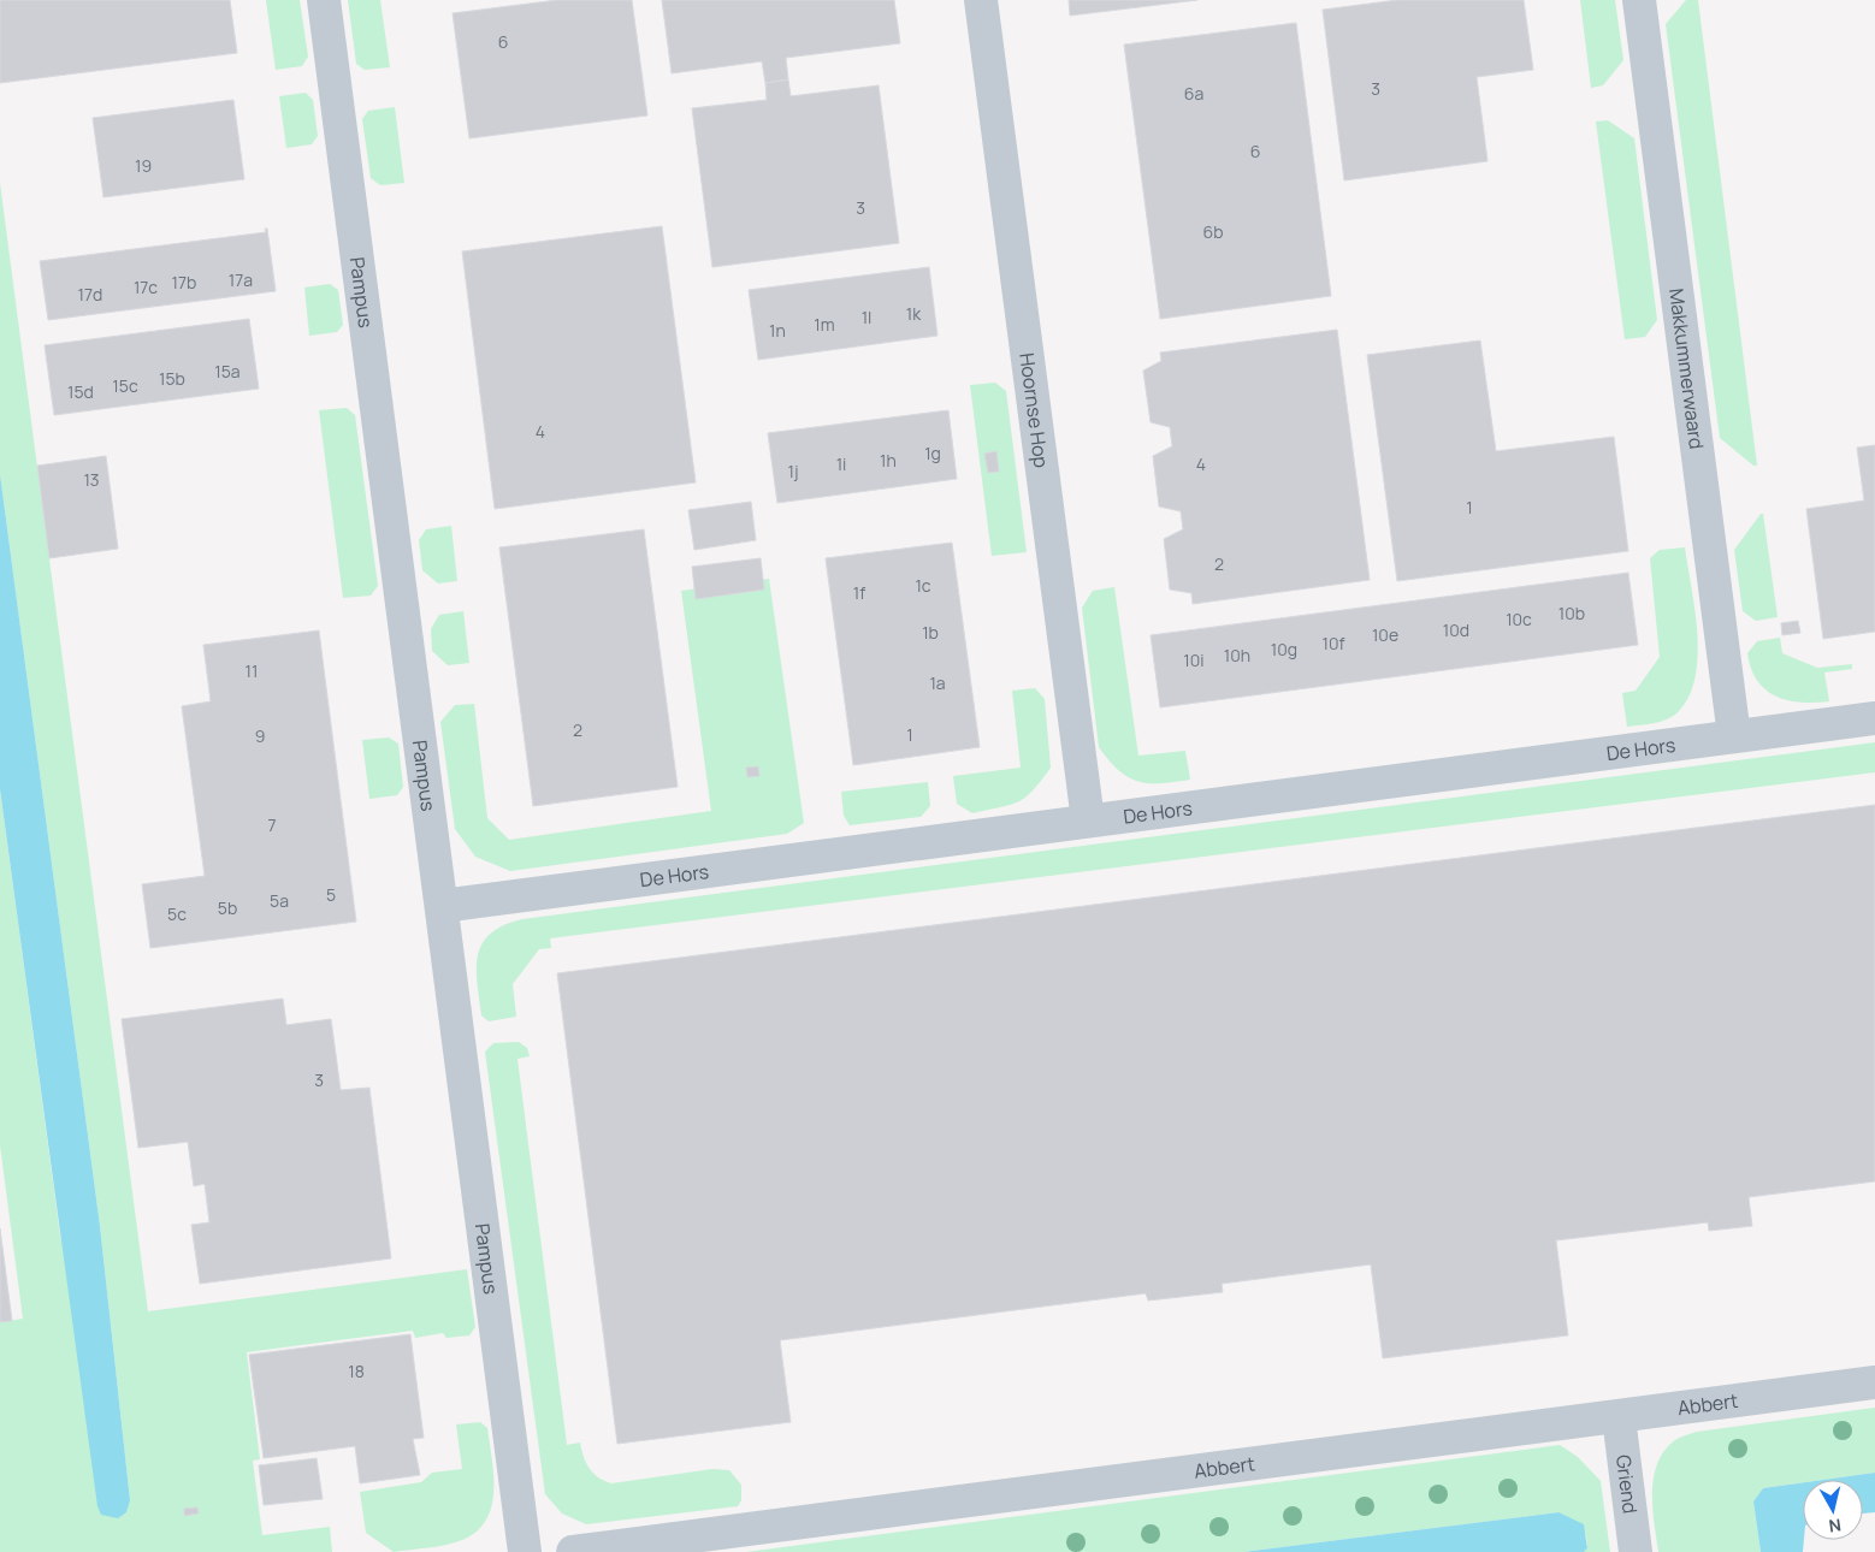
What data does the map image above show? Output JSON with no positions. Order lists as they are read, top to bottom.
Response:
{
  "streets": {
    "street": [
      "Pampus",
      "Makkummerwaard",
      "Hoornse Hop",
      "De Hors",
      "Abbert",
      "Griend"
    ]
  },
  "crossings": [
    ["Pampus", "De Hors"],
    ["Makkummerwaard", "De Hors"],
    ["Hoornse Hop", "De Hors"],
    ["Abbert", "Griend"]
  ],
  "house_numbers": [
    "6",
    "3",
    "6a",
    "6",
    "19",
    "3",
    "6b",
    "17a",
    "17b",
    "17c",
    "17d",
    "1k",
    "1l",
    "1m",
    "1n",
    "15a",
    "15b",
    "15c",
    "15d",
    "4",
    "1g",
    "1h",
    "1i",
    "4",
    "1j",
    "13",
    "1",
    "2",
    "1c",
    "1f",
    "10b",
    "10c",
    "10d",
    "1b",
    "10e",
    "10f",
    "10g",
    "10h",
    "10i",
    "11",
    "1a",
    "2",
    "1",
    "9",
    "7",
    "5",
    "5a",
    "5b",
    "5c",
    "3",
    "18"
  ],
  "north": "bottom"
}
